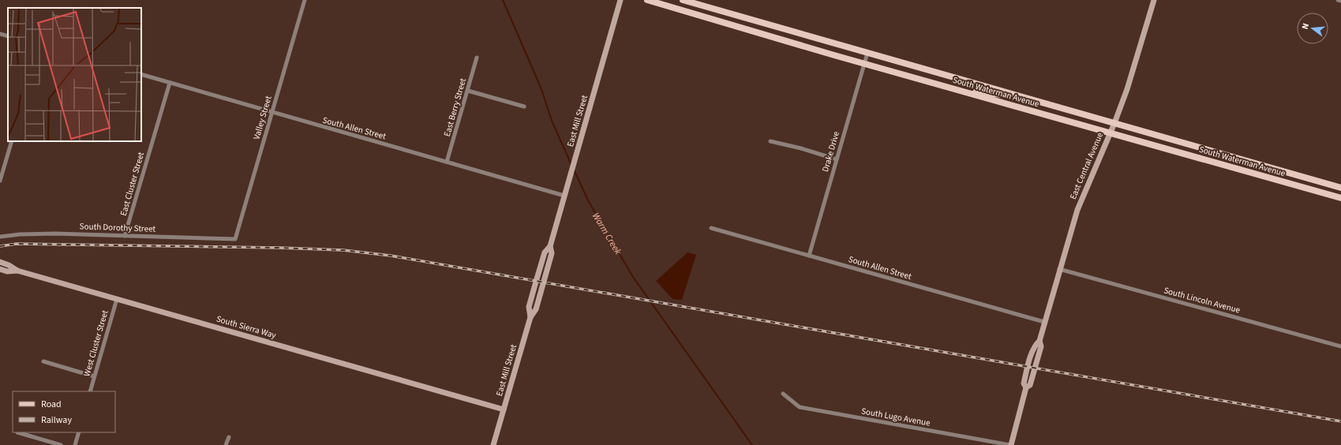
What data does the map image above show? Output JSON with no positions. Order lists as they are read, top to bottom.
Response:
{
  "streets": {
    "main road": ["South Waterman Avenue"],
    "street": [
      "East Berry Street",
      "Valley Street",
      "East Mill Street",
      "South Allen Street",
      "Drake Drive",
      "East Central Avenue",
      "East Cluster Street",
      "South Dorothy Street",
      "South Lincoln Avenue",
      "South Sierra Way",
      "West Cluster Street",
      "South Lugo Avenue"
    ]
  },
  "crossings": [
    ["South Waterman Avenue", "Drake Drive"],
    ["South Waterman Avenue", "East Central Avenue"],
    ["East Berry Street", "South Allen Street"],
    ["Valley Street", "South Allen Street"],
    ["Valley Street", "South Dorothy Street"],
    ["East Mill Street", "South Allen Street"],
    ["East Mill Street", "South Sierra Way"],
    ["South Allen Street", "Drake Drive"],
    ["South Allen Street", "East Central Avenue"],
    ["South Allen Street", "East Cluster Street"],
    ["East Central Avenue", "South Lincoln Avenue"],
    ["East Central Avenue", "South Lugo Avenue"],
    ["East Cluster Street", "South Dorothy Street"],
    ["South Sierra Way", "West Cluster Street"]
  ],
  "water": ["Warm Creek"],
  "legend": ["Road", "Railway"],
  "north": "left"
}
